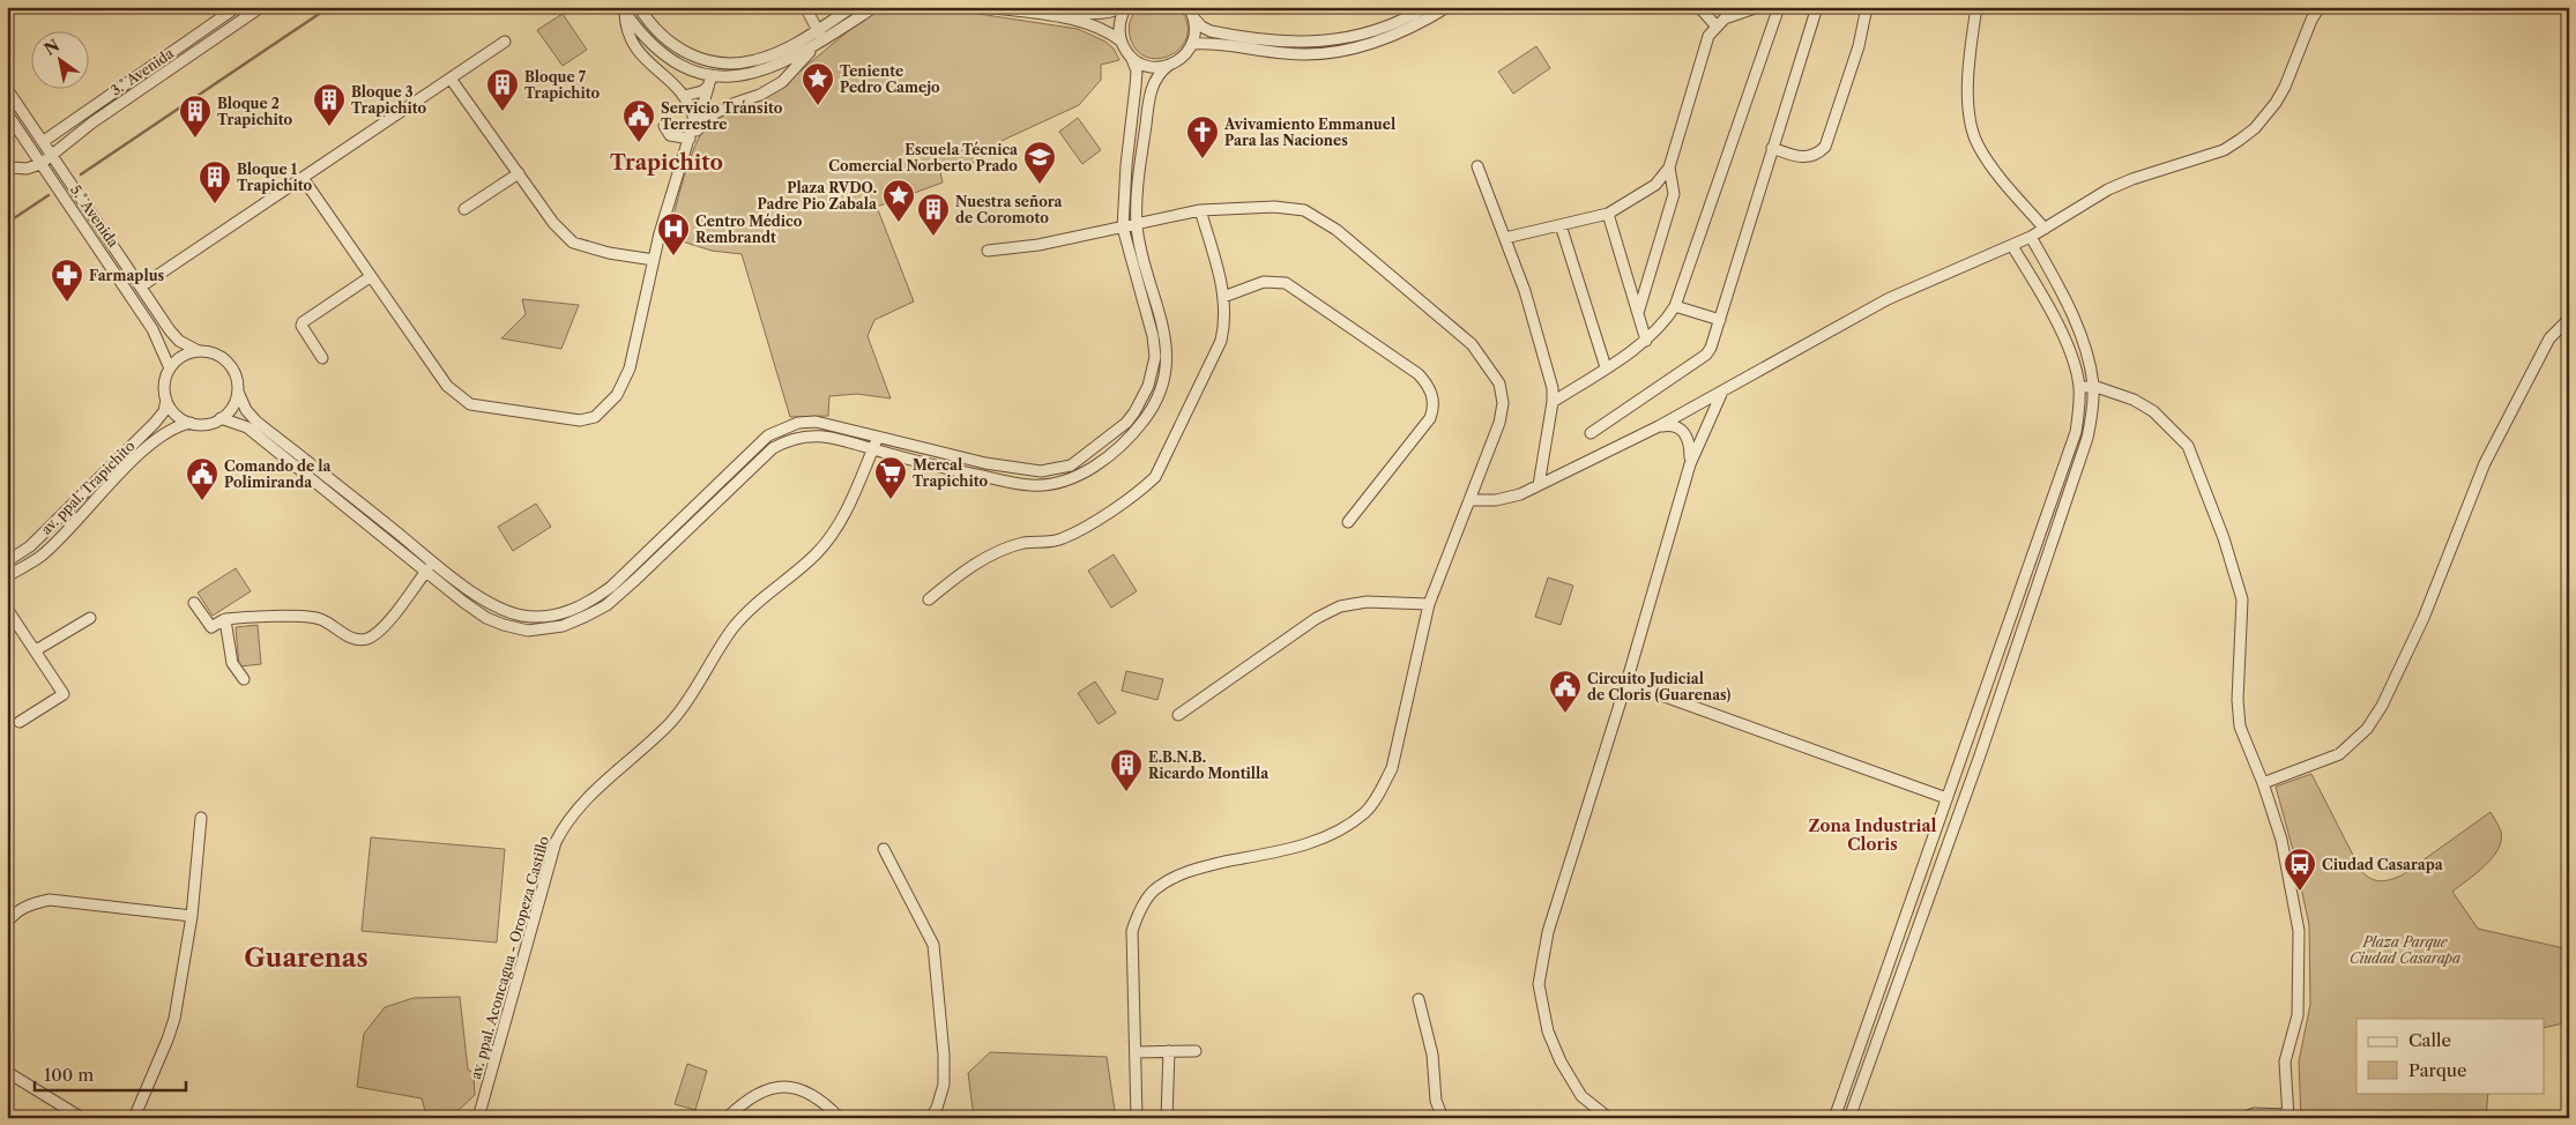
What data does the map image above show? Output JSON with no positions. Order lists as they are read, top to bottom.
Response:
{
  "streets": {
    "street": [
      "3.° Avenida",
      "5.° Avenida",
      "av. ppal. Trapichito",
      "av. ppal. Aconcagua - Oropeza Castillo"
    ]
  },
  "crossings": [
    ["3.° Avenida", "5.° Avenida"],
    ["5.° Avenida", "av. ppal. Trapichito"]
  ],
  "districts": ["Trapichito", "Zona Industrial Cloris", "Guarenas"],
  "parks": ["Plaza Parque Ciudad Casarapa"],
  "places": {
    "place": ["Teniente Pedro Camejo", "Plaza RVDO. Padre Pio Zabala"],
    "building": [
      "Bloque 7 Trapichito",
      "Bloque 3 Trapichito",
      "Bloque 2 Trapichito",
      "Bloque 1 Trapichito",
      "Nuestra señora de Coromoto",
      "E.B.N.B. Ricardo Montilla"
    ],
    "public building": ["Servicio Tránsito Terrestre", "Comando de la Polimiranda", "Circuito Judicial de Cloris (Guarenas)"],
    "church": ["Avivamiento Emmanuel Para las Naciones"],
    "school or university": ["Escuela Técnica Comercial Norberto Prado"],
    "hospital": ["Centro Médico Rembrandt"],
    "pharmacy": ["Farmaplus"],
    "supermarket": ["Mercal Trapichito"],
    "bus stop": ["Ciudad Casarapa"]
  },
  "legend": ["Calle", "Parque"],
  "scale_bar": "100 m",
  "north": "top left"
}
